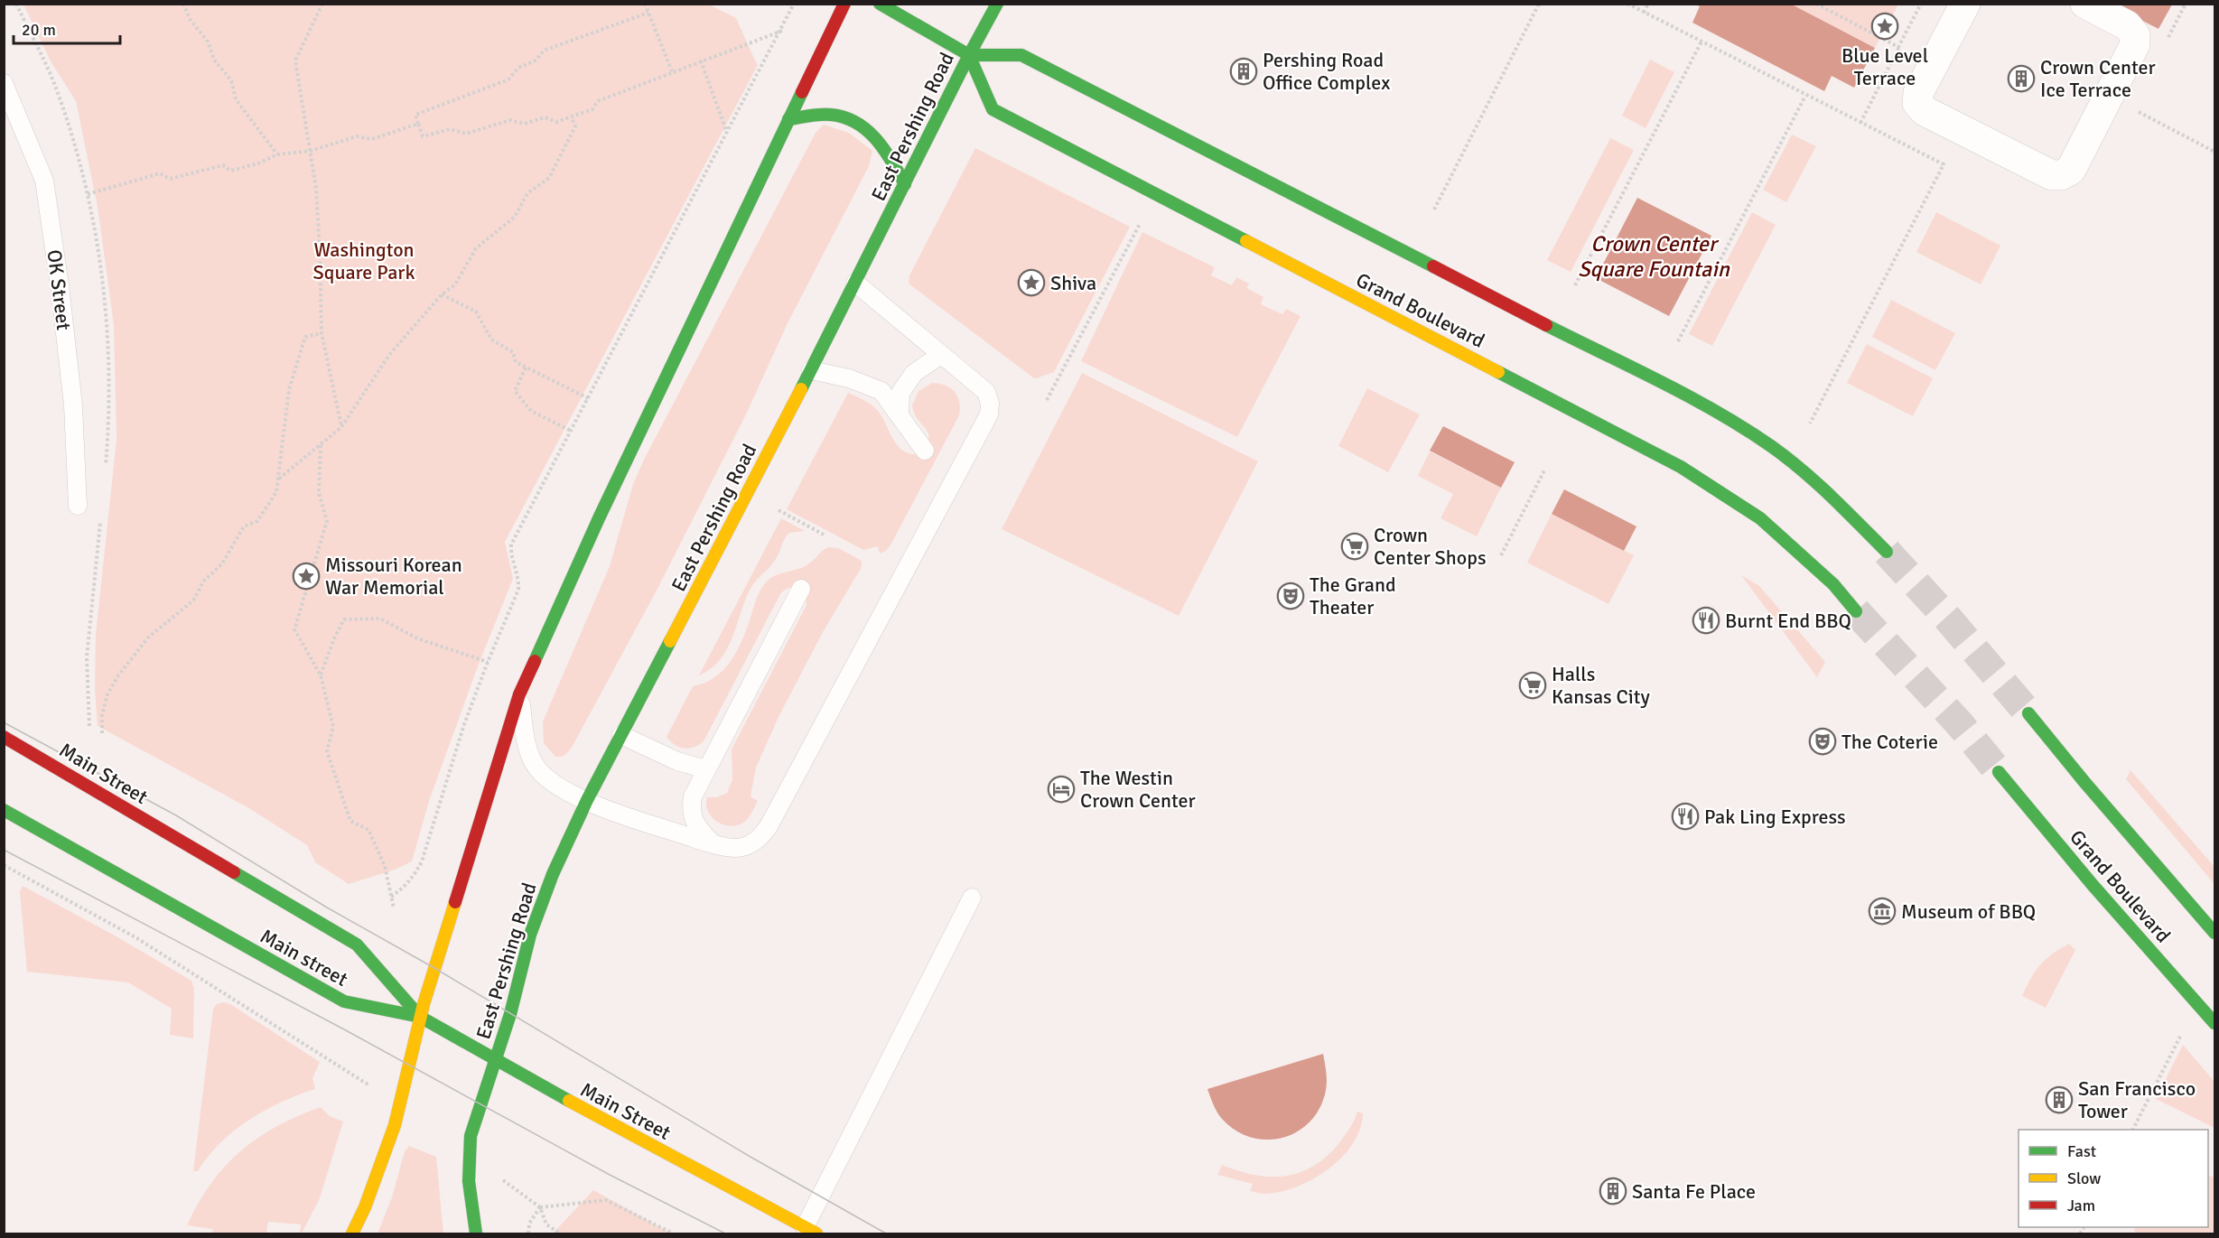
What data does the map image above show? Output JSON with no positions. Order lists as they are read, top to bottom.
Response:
{
  "streets": {
    "main road": [
      "East Pershing Road",
      "Grand Boulevard",
      "Main Street",
      "Main street"
    ],
    "lane": ["OK Street"]
  },
  "crossings": [
    ["East Pershing Road", "Grand Boulevard"],
    ["East Pershing Road", "Main Street"],
    ["Main Street", "Main street"]
  ],
  "water": ["Crown Center Square Fountain"],
  "parks": ["Washington Square Park"],
  "places": {
    "place": ["Blue Level Terrace", "Shiva", "Missouri Korean War Memorial"],
    "building": [
      "Pershing Road Office Complex",
      "Crown Center Ice Terrace",
      "San Francisco Tower",
      "Santa Fe Place"
    ],
    "supermarket": ["Crown Center Shops", "Halls Kansas City"],
    "theatre": ["The Grand Theater", "The Coterie"],
    "restaurant": ["Burnt End BBQ", "Pak Ling Express"],
    "hotel": ["The Westin Crown Center"],
    "museum": ["Museum of BBQ"]
  },
  "legend": ["Fast", "Slow", "Jam"],
  "scale_bar": "20 m"
}
